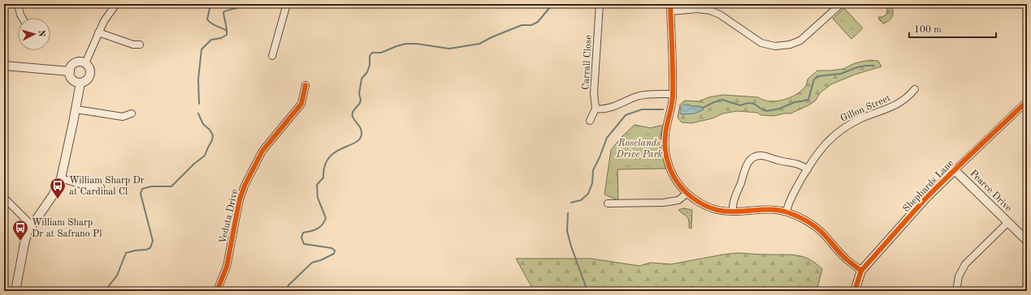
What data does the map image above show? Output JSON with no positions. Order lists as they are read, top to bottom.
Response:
{
  "streets": {
    "street": [
      "Carrall Close",
      "Gillon Street",
      "Shephards Lane",
      "Pearce Drive",
      "Veduta Drive"
    ]
  },
  "crossings": [
    ["Shephards Lane", "Pearce Drive"]
  ],
  "parks": ["Roselands Drive Park"],
  "places": {
    "bus stop": ["William Sharp Dr at Cardinal Cl", "William Sharp Dr at Safrano Pl"]
  },
  "scale_bar": "100 m",
  "north": "right"
}
